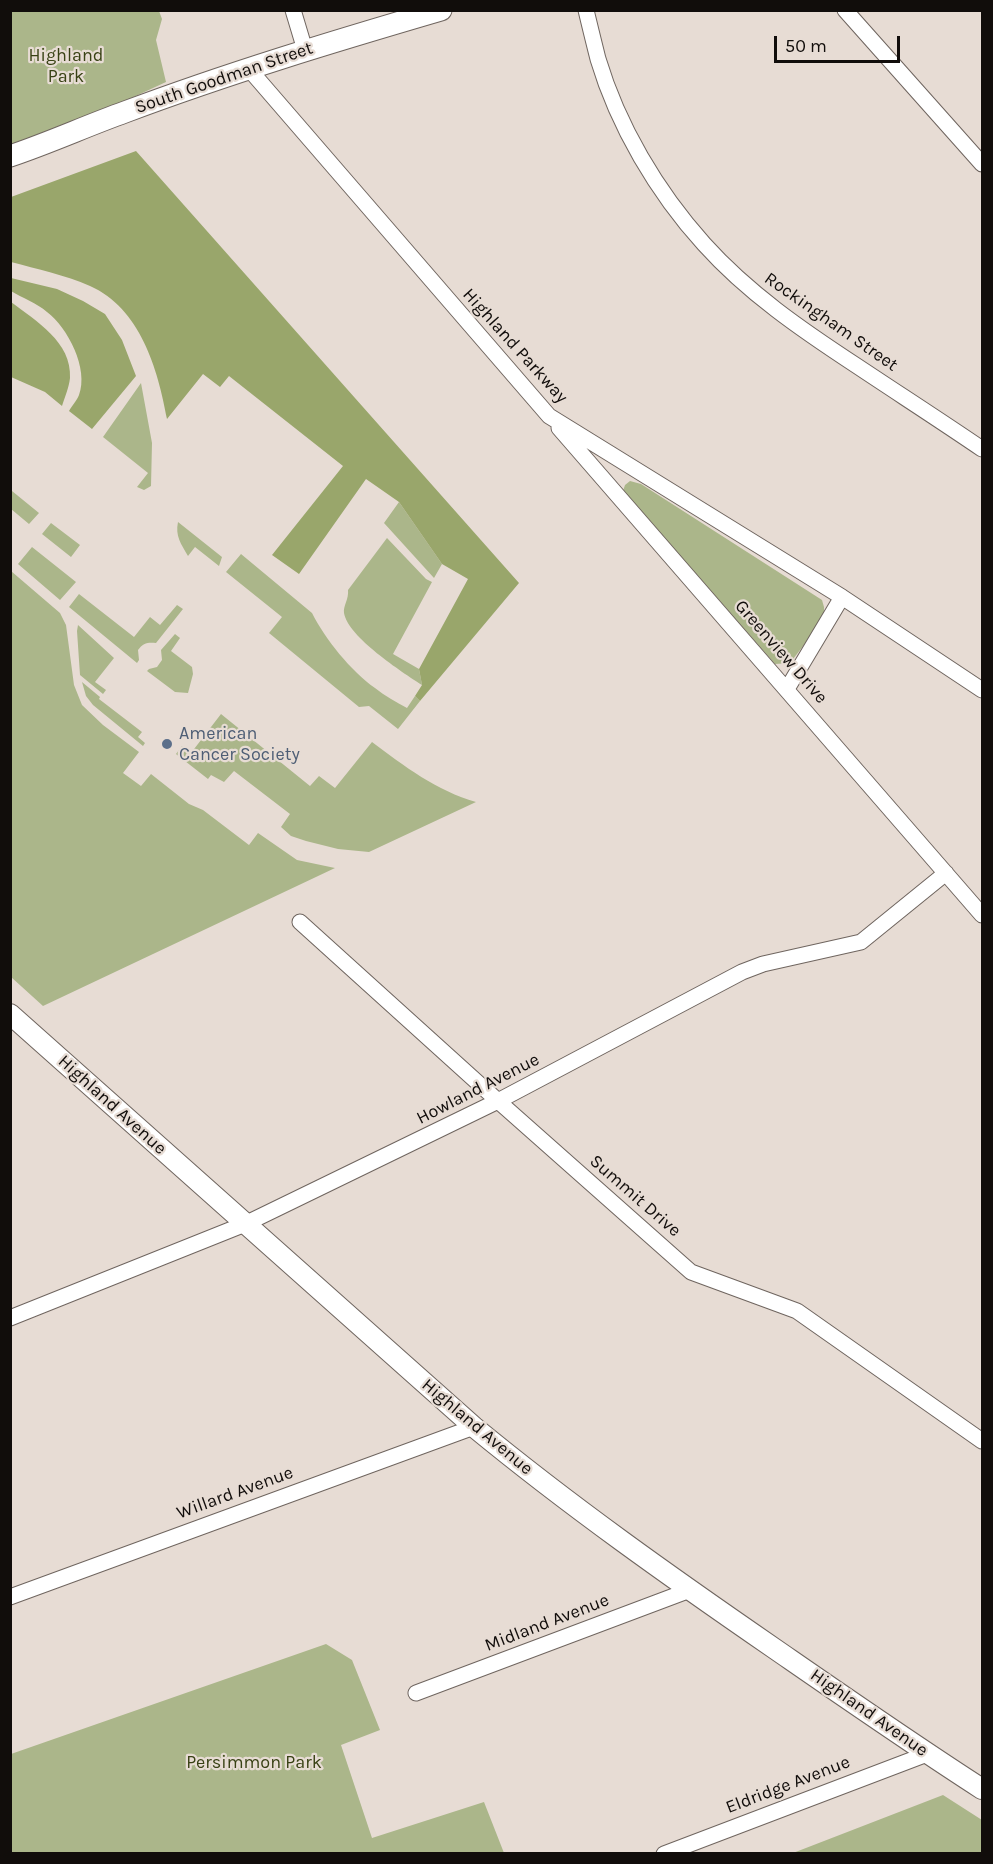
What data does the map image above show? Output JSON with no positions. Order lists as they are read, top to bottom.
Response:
{
  "streets": {
    "main road": ["South Goodman Street"],
    "street": [
      "Rockingham Street",
      "Highland Parkway",
      "Greenview Drive",
      "Howland Avenue",
      "Highland Avenue",
      "Summit Drive",
      "Willard Avenue",
      "Midland Avenue",
      "Eldridge Avenue"
    ]
  },
  "crossings": [
    ["South Goodman Street", "Highland Parkway"],
    ["Highland Parkway", "Greenview Drive"],
    ["Greenview Drive", "Howland Avenue"],
    ["Howland Avenue", "Highland Avenue"],
    ["Howland Avenue", "Summit Drive"],
    ["Highland Avenue", "Willard Avenue"],
    ["Highland Avenue", "Midland Avenue"],
    ["Highland Avenue", "Eldridge Avenue"]
  ],
  "parks": ["Highland Park", "Persimmon Park"],
  "places": ["American Cancer Society"],
  "scale_bar": "50 m"
}
